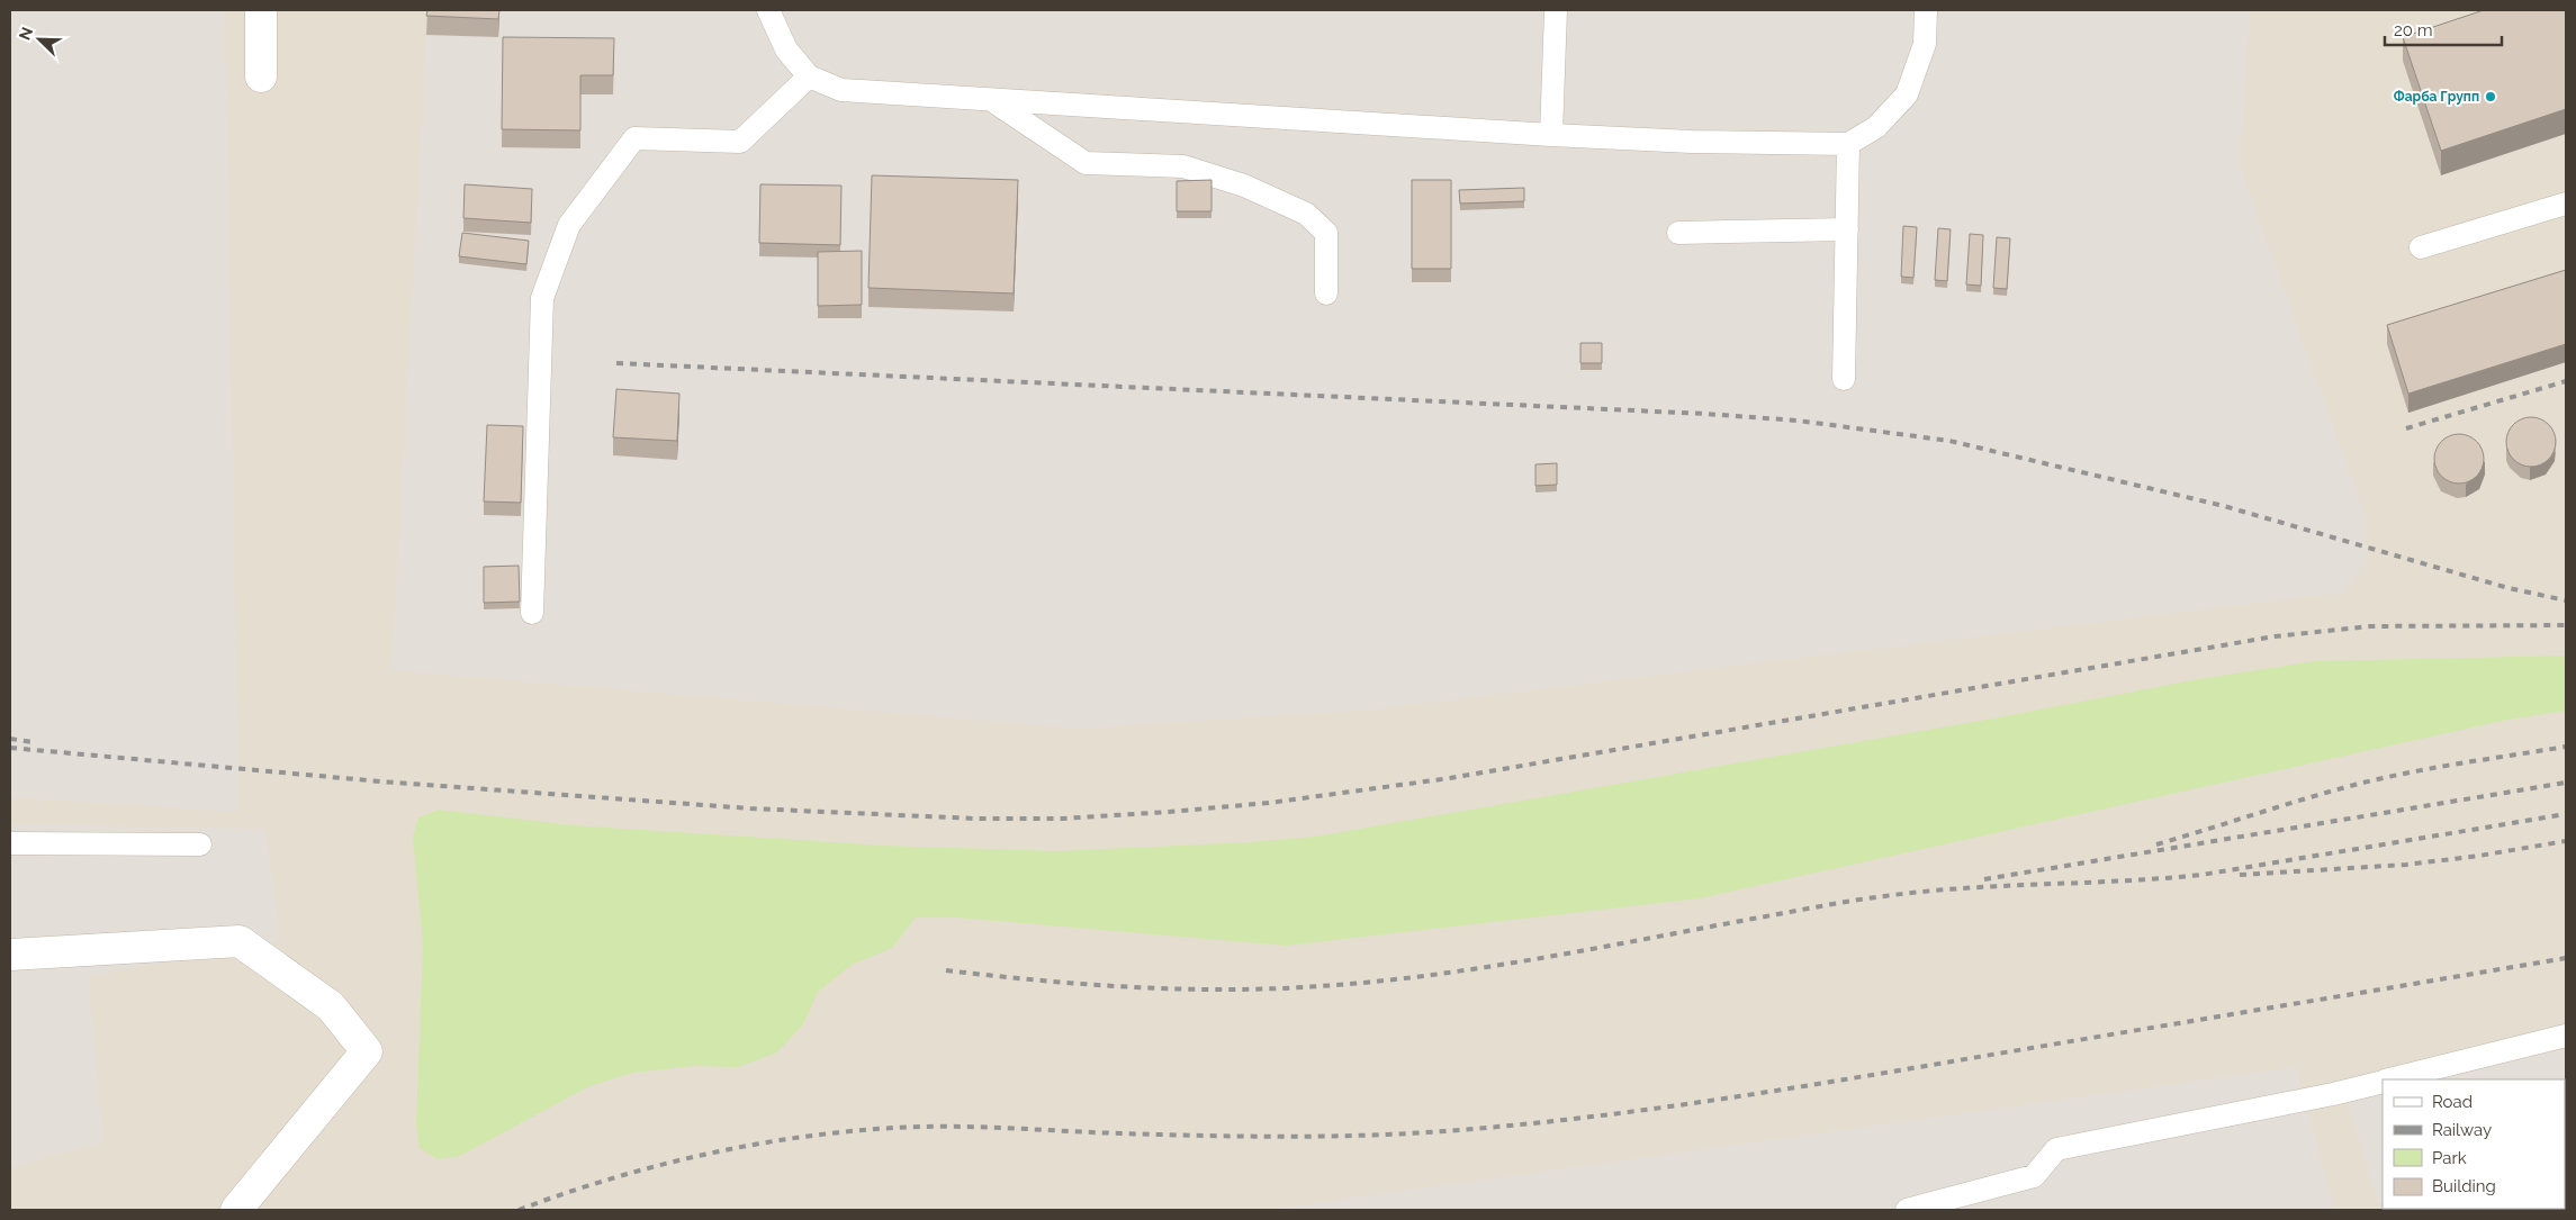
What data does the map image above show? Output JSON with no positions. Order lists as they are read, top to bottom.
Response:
{
  "places": ["Фарба Групп"],
  "legend": [
    "Road",
    "Railway",
    "Park",
    "Building"
  ],
  "scale_bar": "20 m",
  "north": "top left"
}
